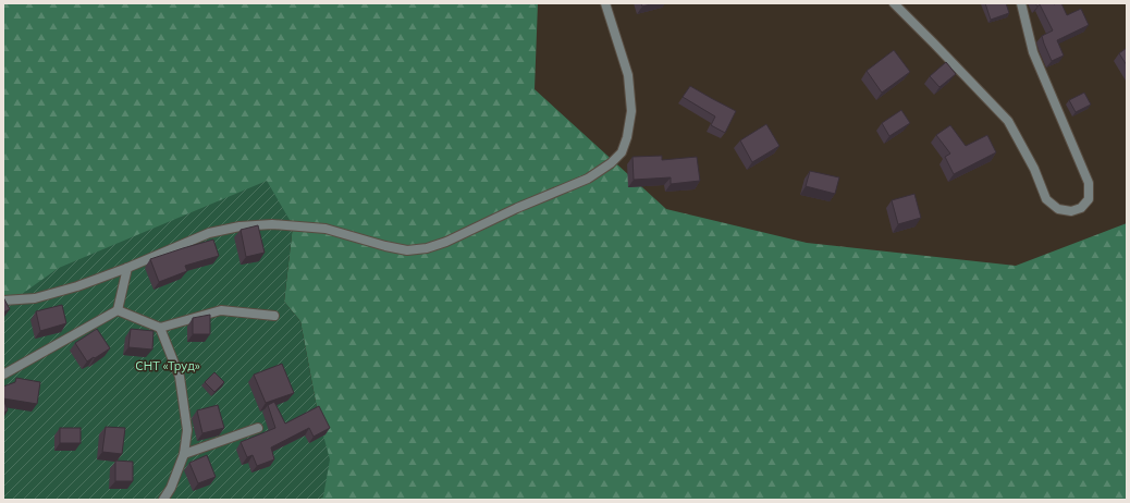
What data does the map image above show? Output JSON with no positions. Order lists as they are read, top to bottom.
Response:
{
  "parks": ["СНТ «Труд»"]
}
